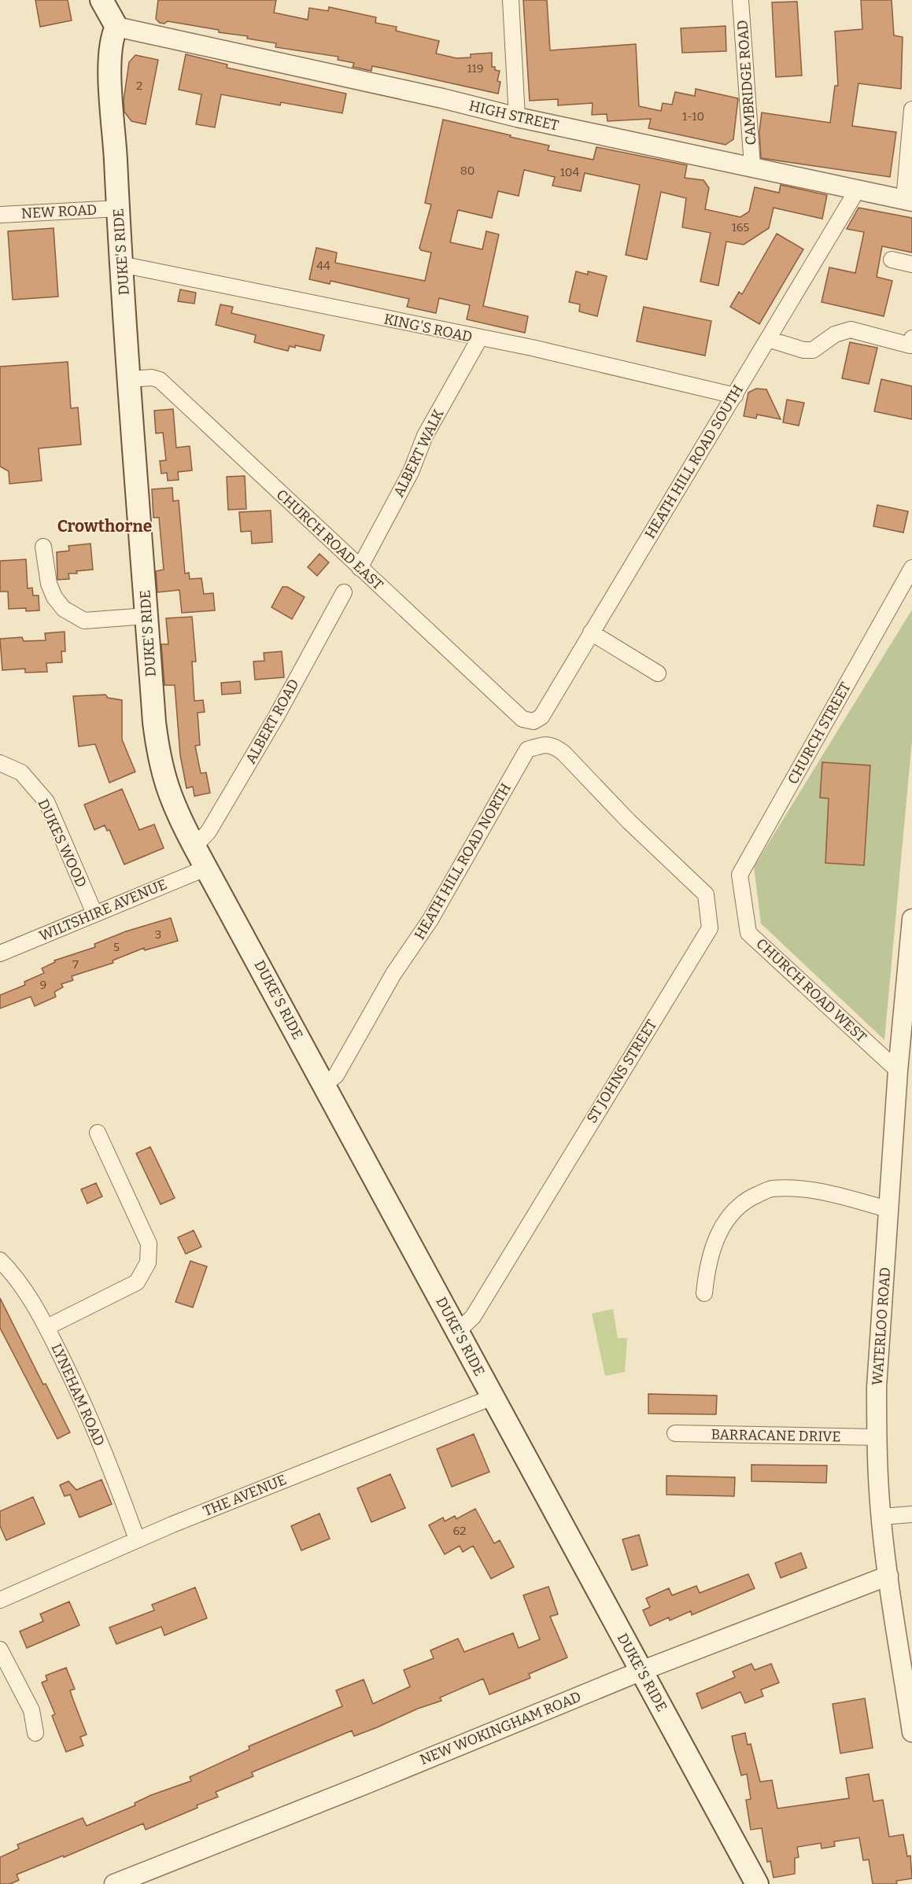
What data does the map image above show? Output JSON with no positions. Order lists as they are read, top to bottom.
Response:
{
  "streets": {
    "main road": ["DUKE'S RIDE"],
    "street": [
      "CAMBRIDGE ROAD",
      "HIGH STREET",
      "NEW ROAD",
      "KING'S ROAD",
      "ALBERT WALK",
      "HEATH HILL ROAD SOUTH",
      "CHURCH ROAD EAST",
      "ALBERT ROAD",
      "CHURCH STREET",
      "DUKES WOOD",
      "HEATH HILL ROAD NORTH",
      "WILTSHIRE AVENUE",
      "CHURCH ROAD WEST",
      "ST JOHNS STREET",
      "WATERLOO ROAD",
      "LYNEHAM ROAD",
      "BARRACANE DRIVE",
      "THE AVENUE",
      "NEW WOKINGHAM ROAD"
    ]
  },
  "crossings": [
    ["CAMBRIDGE ROAD", "HIGH STREET"],
    ["HIGH STREET", "DUKE'S RIDE"],
    ["HIGH STREET", "HEATH HILL ROAD SOUTH"],
    ["NEW ROAD", "DUKE'S RIDE"],
    ["DUKE'S RIDE", "KING'S ROAD"],
    ["DUKE'S RIDE", "CHURCH ROAD EAST"],
    ["DUKE'S RIDE", "ALBERT ROAD"],
    ["DUKE'S RIDE", "HEATH HILL ROAD NORTH"],
    ["DUKE'S RIDE", "WILTSHIRE AVENUE"],
    ["DUKE'S RIDE", "ST JOHNS STREET"],
    ["DUKE'S RIDE", "THE AVENUE"],
    ["DUKE'S RIDE", "NEW WOKINGHAM ROAD"],
    ["KING'S ROAD", "ALBERT WALK"],
    ["KING'S ROAD", "HEATH HILL ROAD SOUTH"],
    ["ALBERT WALK", "CHURCH ROAD EAST"],
    ["HEATH HILL ROAD SOUTH", "CHURCH ROAD EAST"],
    ["CHURCH STREET", "CHURCH ROAD WEST"],
    ["DUKES WOOD", "WILTSHIRE AVENUE"],
    ["HEATH HILL ROAD NORTH", "ST JOHNS STREET"],
    ["CHURCH ROAD WEST", "WATERLOO ROAD"],
    ["WATERLOO ROAD", "BARRACANE DRIVE"],
    ["WATERLOO ROAD", "NEW WOKINGHAM ROAD"],
    ["LYNEHAM ROAD", "THE AVENUE"]
  ],
  "districts": ["Crowthorne"],
  "house_numbers": [
    "119",
    "2",
    "1-10",
    "80",
    "104",
    "165",
    "44",
    "3",
    "5",
    "7",
    "9",
    "62"
  ]
}
